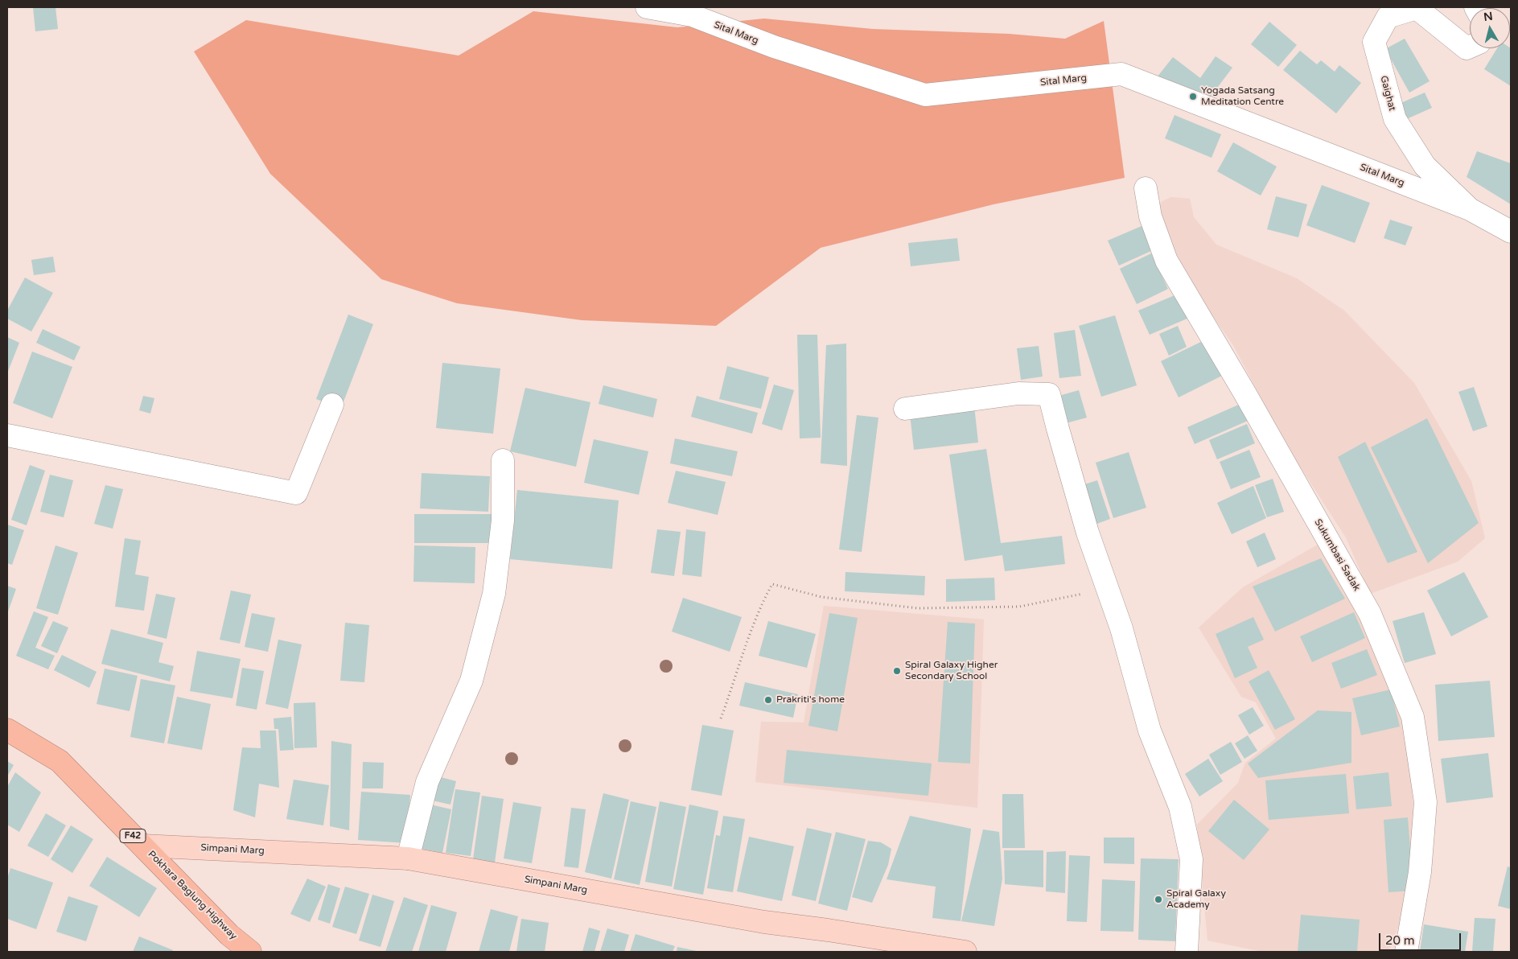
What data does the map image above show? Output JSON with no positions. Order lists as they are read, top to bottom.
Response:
{
  "streets": {
    "highway": ["F42", "Pokhara Baglung Highway"],
    "main road": ["Simpani Marg"],
    "street": ["Sital Marg", "Gaighat", "Sukumbasi Sadak"]
  },
  "crossings": [
    ["Sital Marg", "Gaighat"],
    ["Simpani Marg", "Pokhara Baglung Highway"]
  ],
  "places": [
    "Yogada Satsang Meditation Centre",
    "Spiral Galaxy Higher Secondary School",
    "Prakriti's home",
    "Spiral Galaxy Academy"
  ],
  "scale_bar": "20 m",
  "north": "top"
}
